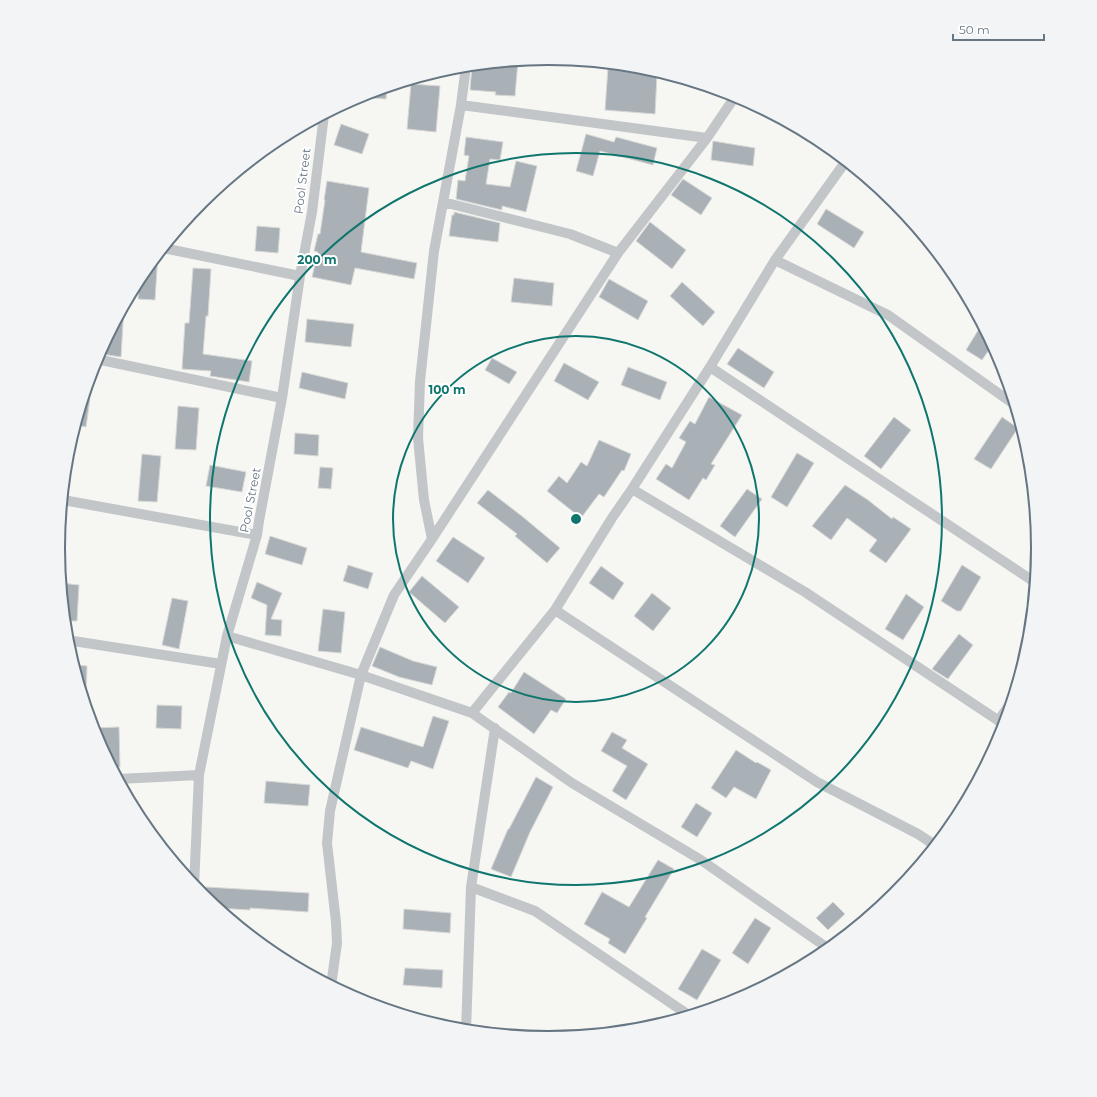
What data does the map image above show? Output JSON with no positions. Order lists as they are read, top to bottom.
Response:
{
  "streets": {
    "street": ["Pool Street"]
  },
  "scale_bar": "50 m",
  "rings": ["200 m", "100 m"]
}
